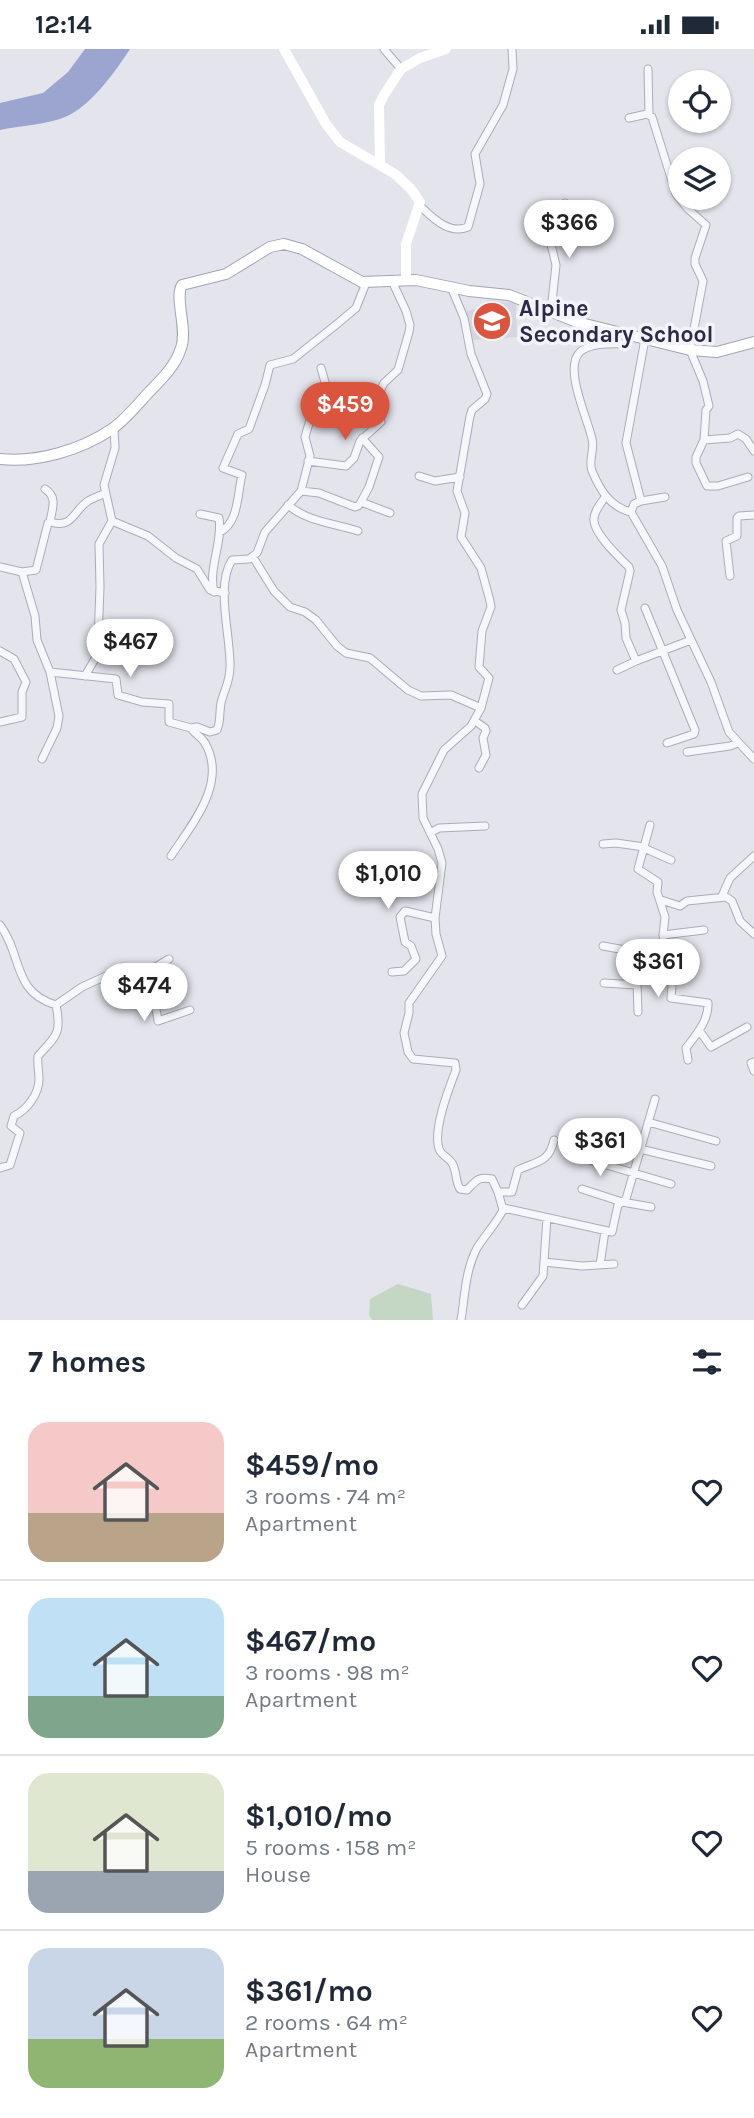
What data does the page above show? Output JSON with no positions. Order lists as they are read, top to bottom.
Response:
{
  "places": {
    "school or university": ["Alpine Secondary School"]
  },
  "page": {
    "status": "12:14",
    "price": [
      "$366",
      "$459",
      "$467",
      "$1,010",
      "$361",
      "$474",
      "$361"
    ],
    "heading": "7 homes",
    "list": [
      {
        "name": "$459/mo",
        "note": "3 rooms · 74 m² · Apartment"
      },
      {
        "name": "$467/mo",
        "note": "3 rooms · 98 m² · Apartment"
      },
      {
        "name": "$1,010/mo",
        "note": "5 rooms · 158 m² · House"
      },
      {
        "name": "$361/mo",
        "note": "2 rooms · 64 m² · Apartment"
      }
    ]
  }
}
